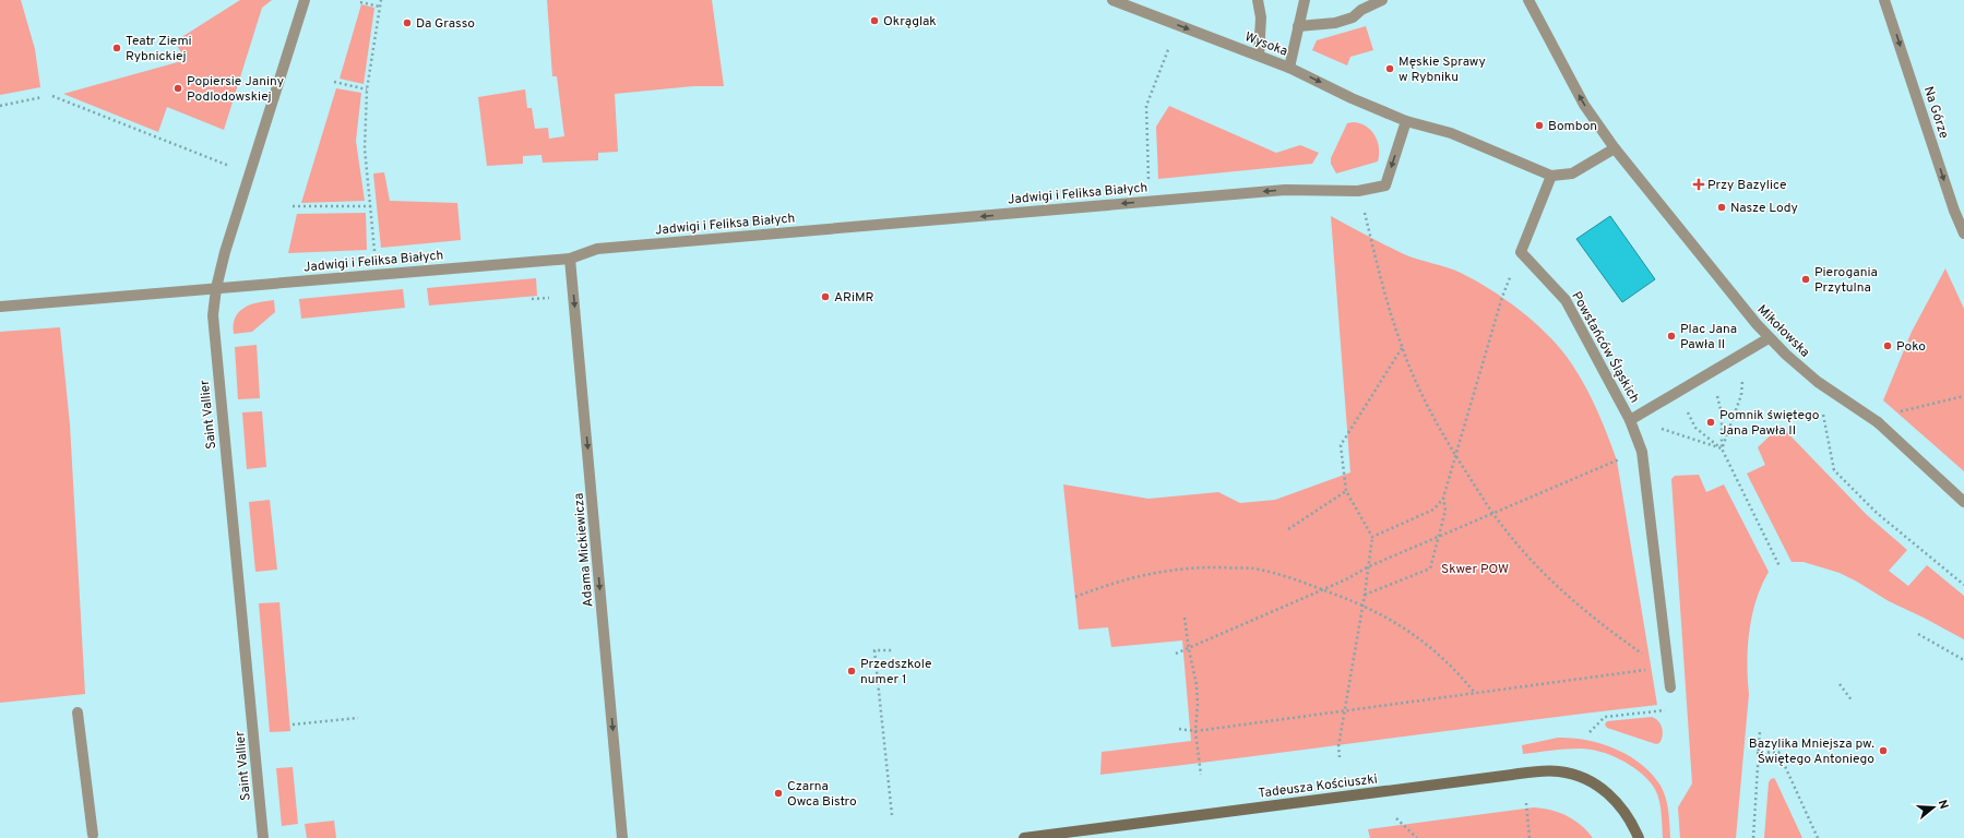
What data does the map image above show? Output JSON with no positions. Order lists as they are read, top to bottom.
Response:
{
  "streets": {
    "street": [
      "Wysoka",
      "Na Górze",
      "Jadwigi i Feliksa Białych",
      "Mikołowska",
      "Powstańców Śląskich",
      "Saint Vallier",
      "Adama Mickiewicza",
      "Tadeusza Kościuszki"
    ]
  },
  "crossings": [
    ["Wysoka", "Jadwigi i Feliksa Białych"],
    ["Jadwigi i Feliksa Białych", "Saint Vallier"],
    ["Jadwigi i Feliksa Białych", "Adama Mickiewicza"]
  ],
  "one_way": [
    "Wysoka",
    "Na Górze",
    "Jadwigi i Feliksa Białych",
    "Adama Mickiewicza"
  ],
  "parks": ["Skwer POW"],
  "places": {
    "other": [
      "Okrąglak",
      "Da Grasso",
      "Teatr Ziemi Rybnickiej",
      "Męskie Sprawy w Rybniku",
      "Popiersie Janiny Podlodowskiej",
      "Bombon",
      "Nasze Lody",
      "Pierogania Przytulna",
      "ARiMR",
      "Plac Jana Pawła II",
      "Poko",
      "Pomnik świętego Jana Pawła II",
      "Przedszkole numer 1",
      "Bazylika Mniejsza pw. Świętego Antoniego",
      "Czarna Owca Bistro"
    ],
    "health": ["Przy Bazylice"]
  },
  "north": "right"
}
